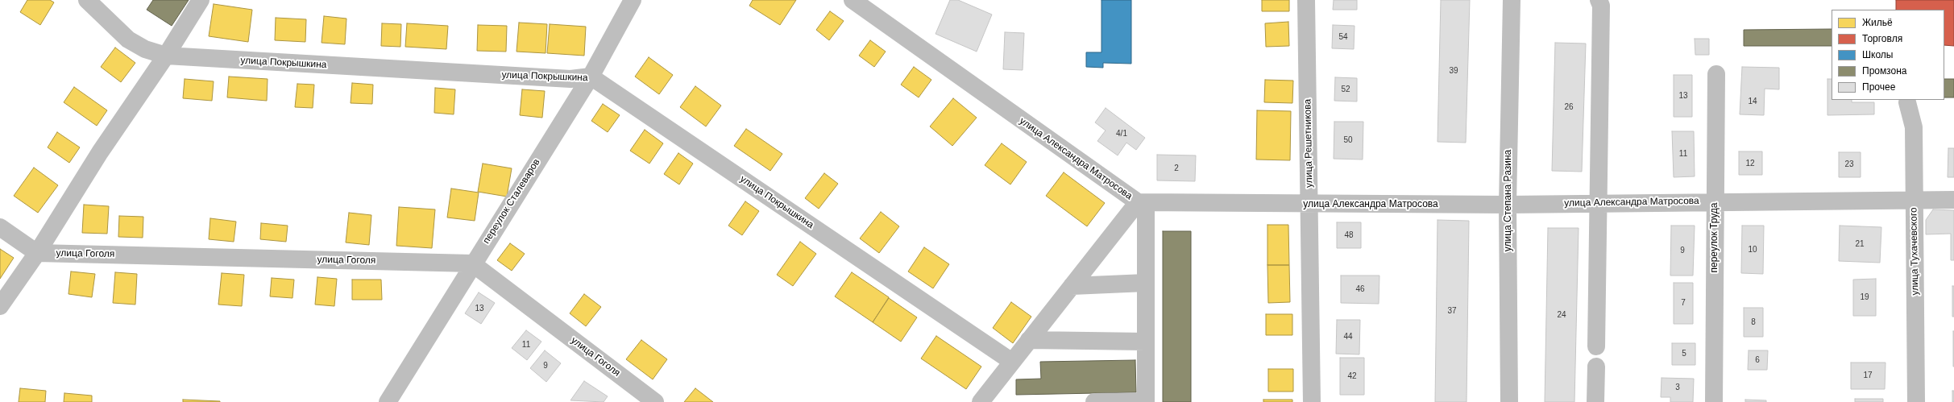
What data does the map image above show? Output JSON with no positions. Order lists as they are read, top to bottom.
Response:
{
  "streets": {
    "street": [
      "улица Покрышкина",
      "улица Решетникова",
      "улица Александра Матросова",
      "улица Степана Разина",
      "переулок Сталеваров",
      "переулок Труда",
      "улица Тухачевского",
      "улица Гоголя"
    ]
  },
  "crossings": [
    ["улица Покрышкина", "переулок Сталеваров"],
    ["улица Решетникова", "улица Александра Матросова"],
    ["улица Александра Матросова", "улица Степана Разина"],
    ["улица Александра Матросова", "переулок Труда"],
    ["улица Александра Матросова", "улица Тухачевского"],
    ["переулок Сталеваров", "улица Гоголя"]
  ],
  "house_numbers": [
    "54",
    "39",
    "52",
    "13",
    "14",
    "26",
    "4/1",
    "50",
    "11",
    "12",
    "23",
    "2",
    "48",
    "21",
    "10",
    "9",
    "46",
    "19",
    "7",
    "13",
    "37",
    "24",
    "8",
    "44",
    "11",
    "5",
    "6",
    "9",
    "17",
    "42",
    "3"
  ],
  "legend": [
    "Жильё",
    "Торговля",
    "Школы",
    "Промзона",
    "Прочее"
  ]
}
